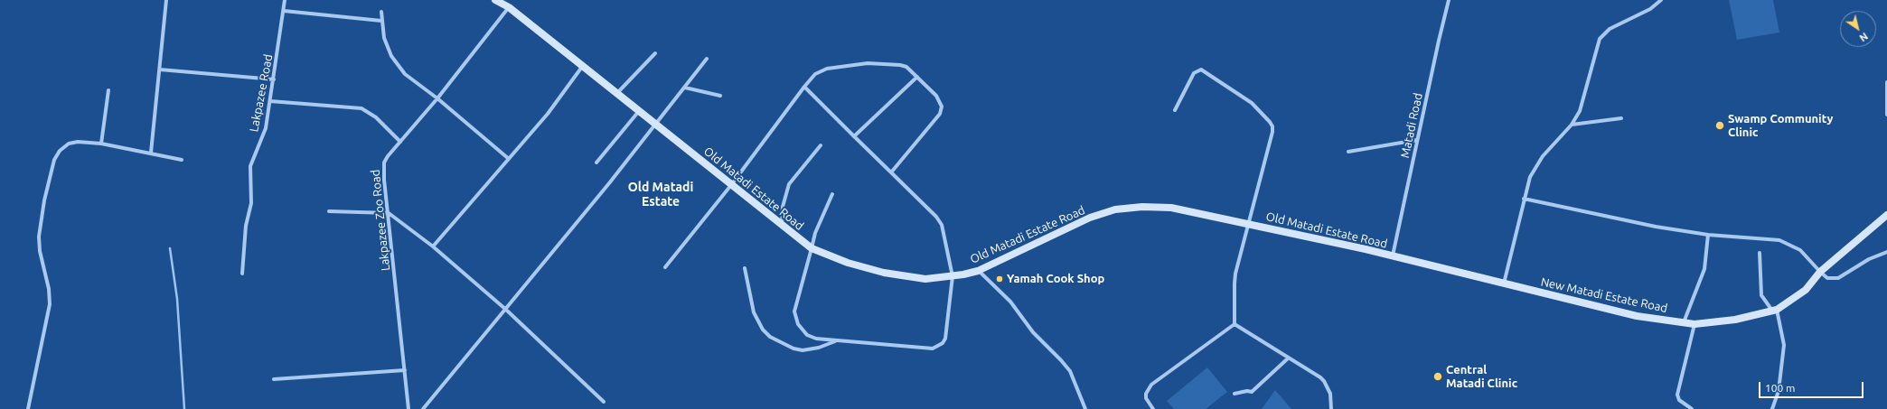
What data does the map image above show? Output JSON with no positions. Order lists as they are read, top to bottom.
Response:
{
  "streets": {
    "street": [
      "Lakpazee Road",
      "Matadi Road",
      "Old Matadi Estate Road",
      "Lakpazee Zoo Road",
      "New Matadi Estate Road"
    ]
  },
  "crossings": [
    ["Matadi Road", "Old Matadi Estate Road"],
    ["Matadi Road", "New Matadi Estate Road"],
    ["Old Matadi Estate Road", "Lakpazee Zoo Road"],
    ["Old Matadi Estate Road", "New Matadi Estate Road"]
  ],
  "districts": ["Old Matadi Estate"],
  "places": ["Swamp Community Clinic", "Yamah Cook Shop", "Central Matadi Clinic"],
  "scale_bar": "100 m",
  "north": "bottom right"
}
